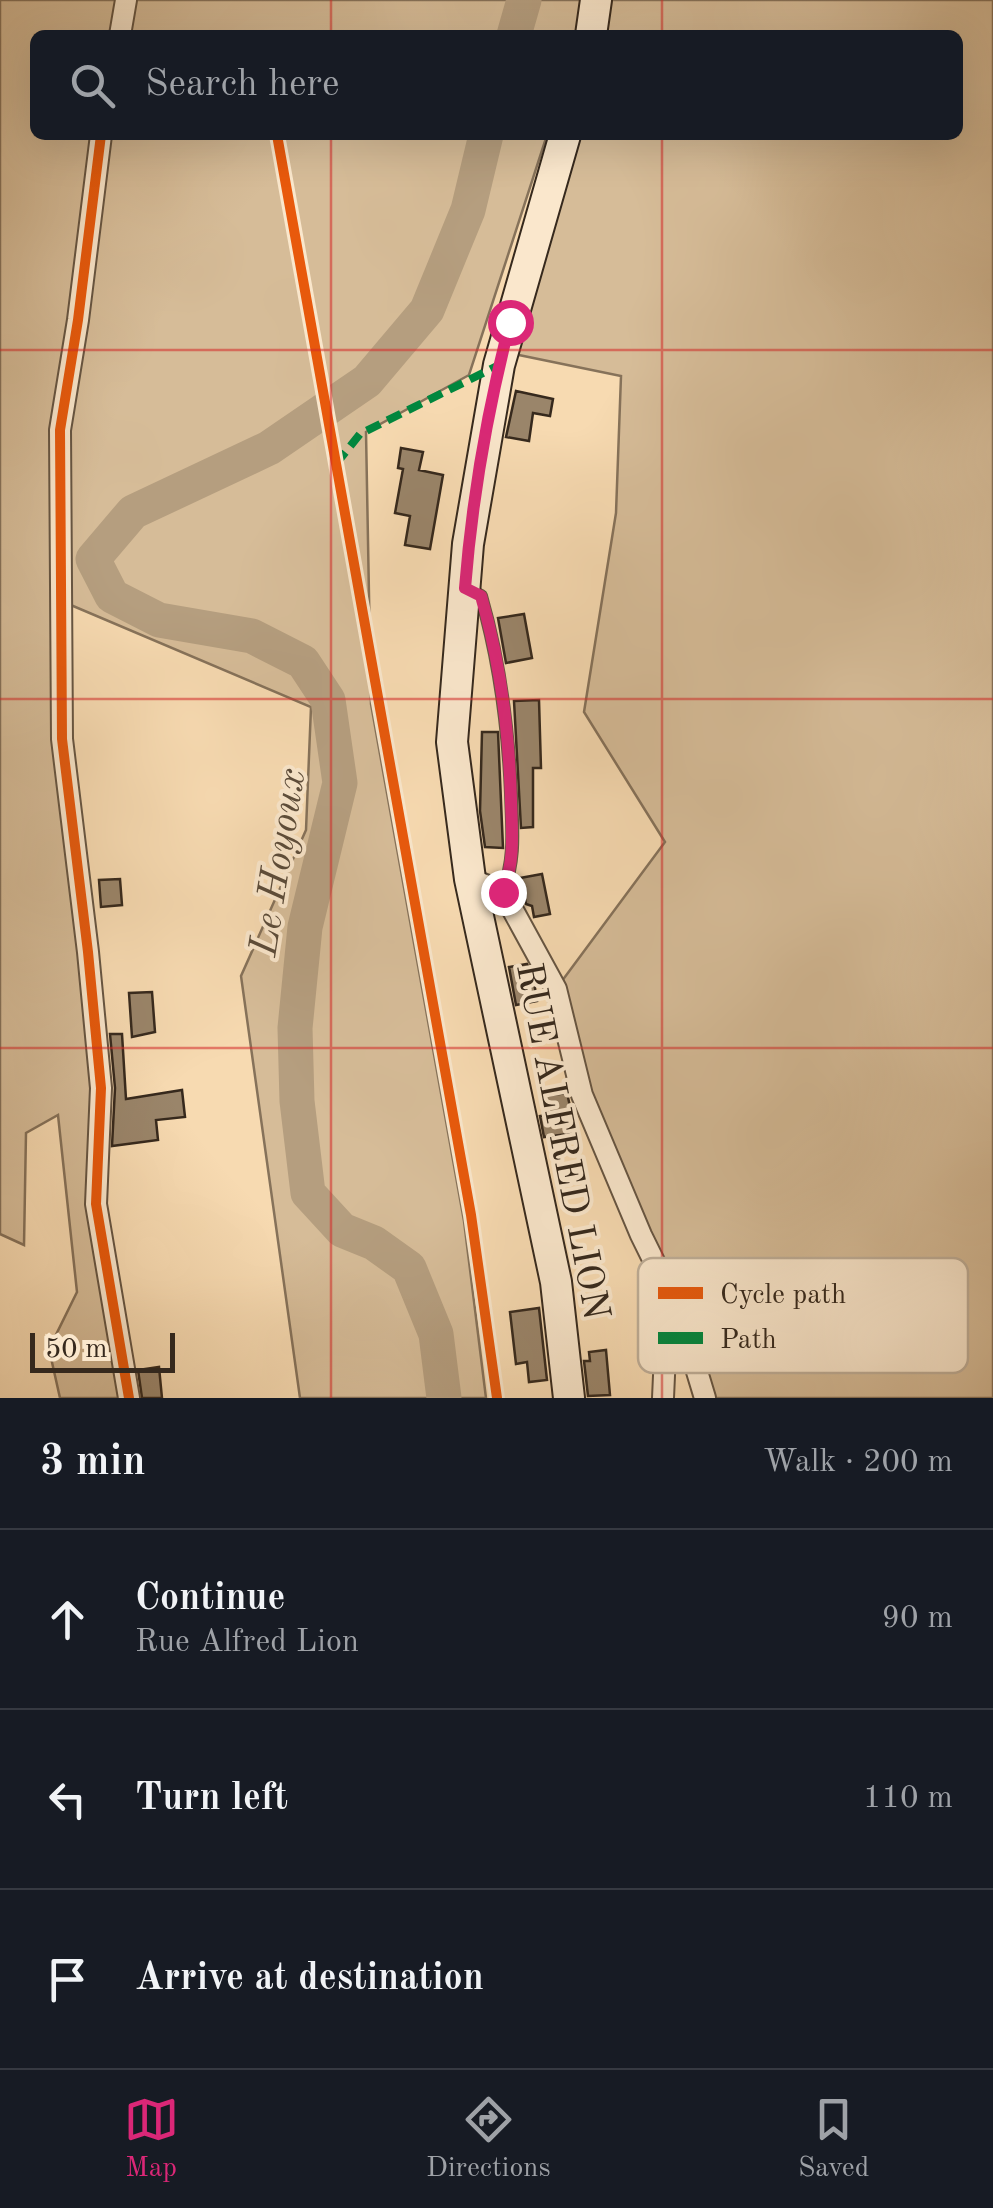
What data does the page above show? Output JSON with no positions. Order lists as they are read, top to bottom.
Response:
{
  "streets": {
    "main road": ["RUE ALFRED LION"]
  },
  "water": ["Le Hoyoux"],
  "legend": ["Cycle path", "Path"],
  "scale_bar": "50 m",
  "page": {
    "search": "Search here",
    "scale": "50 m",
    "heading": ["3 min", "Walk · 200 m"],
    "list": [
      ["Continue", "Rue Alfred Lion", "90 m"],
      ["Turn left", "110 m"],
      "Arrive at destination"
    ],
    "nav": ["Map", "Directions", "Saved"]
  }
}
